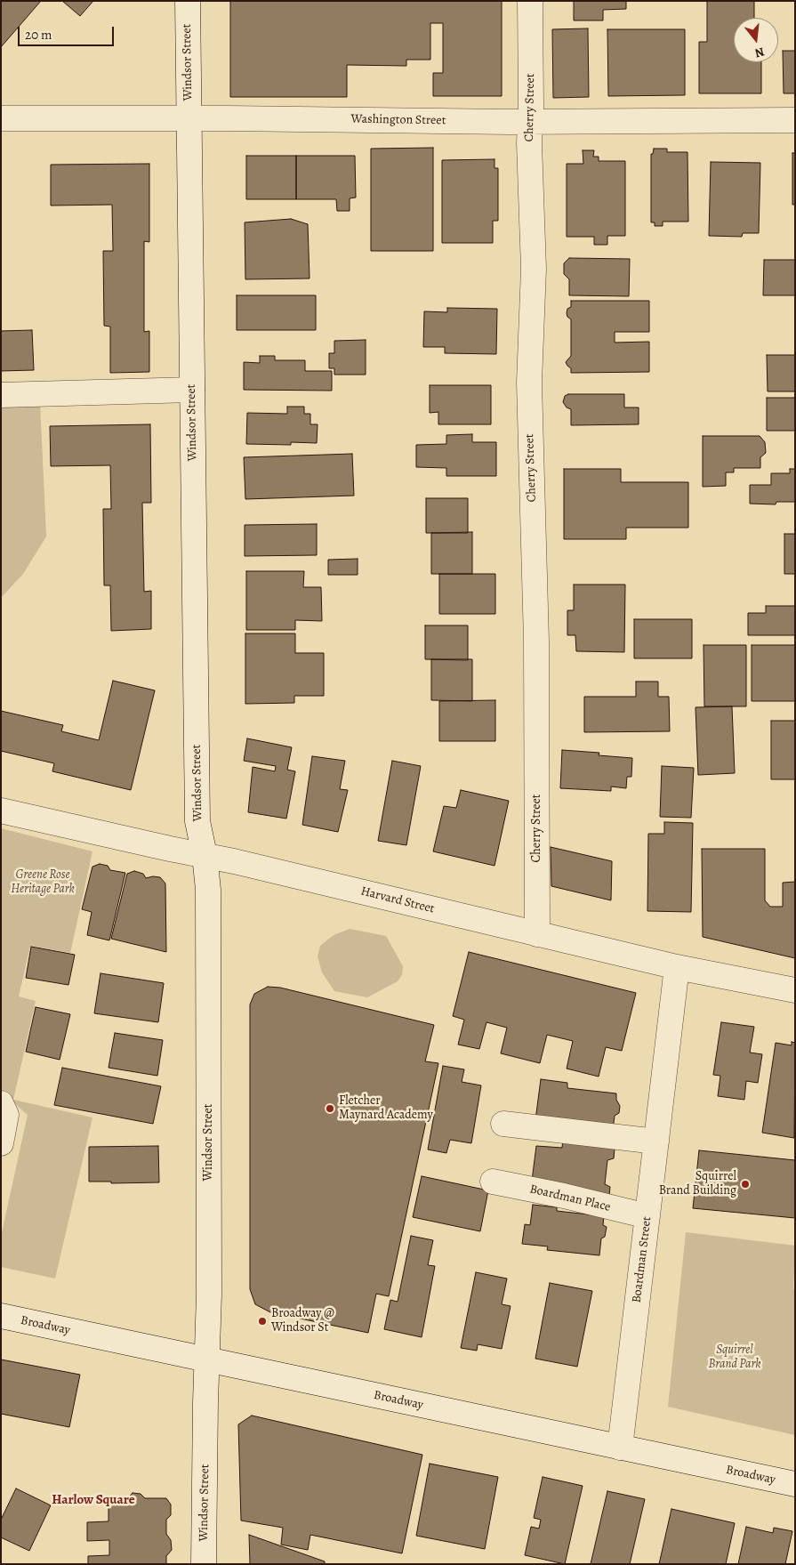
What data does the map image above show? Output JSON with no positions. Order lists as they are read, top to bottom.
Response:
{
  "streets": {
    "street": [
      "Windsor Street",
      "Cherry Street",
      "Washington Street",
      "Harvard Street",
      "Boardman Place",
      "Boardman Street",
      "Broadway"
    ]
  },
  "crossings": [
    ["Windsor Street", "Washington Street"],
    ["Windsor Street", "Harvard Street"],
    ["Windsor Street", "Broadway"],
    ["Cherry Street", "Washington Street"],
    ["Cherry Street", "Harvard Street"],
    ["Harvard Street", "Boardman Street"],
    ["Boardman Place", "Boardman Street"],
    ["Boardman Street", "Broadway"]
  ],
  "districts": ["Harlow Square"],
  "parks": ["Greene Rose Heritage Park", "Squirrel Brand Park"],
  "places": ["Fletcher Maynard Academy", "Squirrel Brand Building", "Broadway @ Windsor St"],
  "scale_bar": "20 m",
  "north": "bottom"
}
